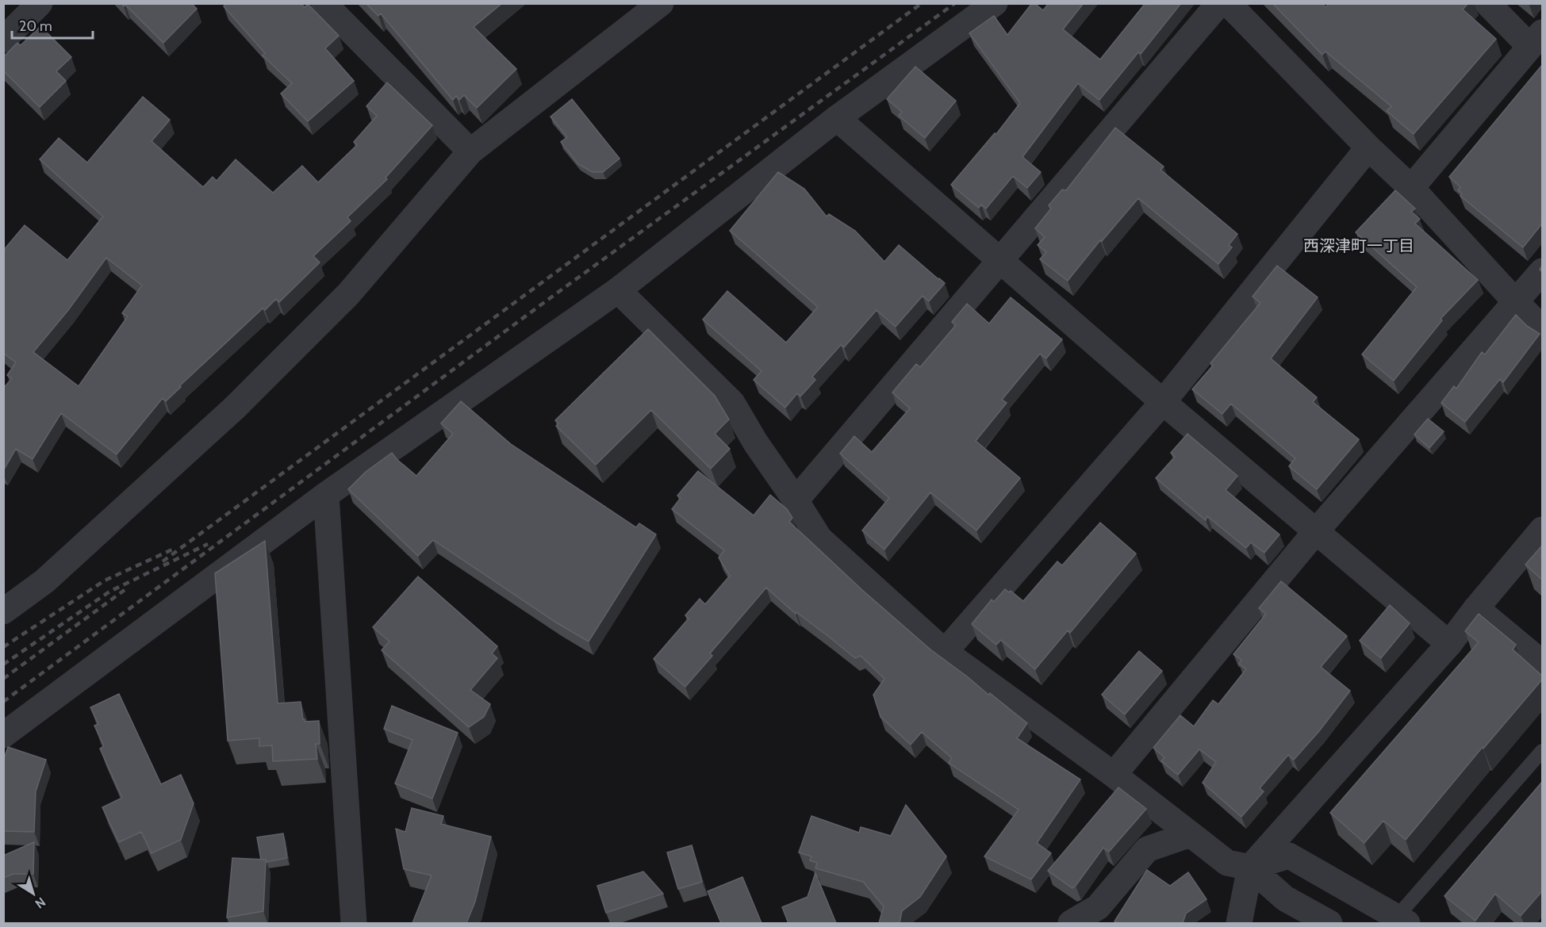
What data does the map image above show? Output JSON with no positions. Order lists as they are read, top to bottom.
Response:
{
  "districts": ["西深津町一丁目"],
  "scale_bar": "20 m",
  "north": "bottom right"
}
